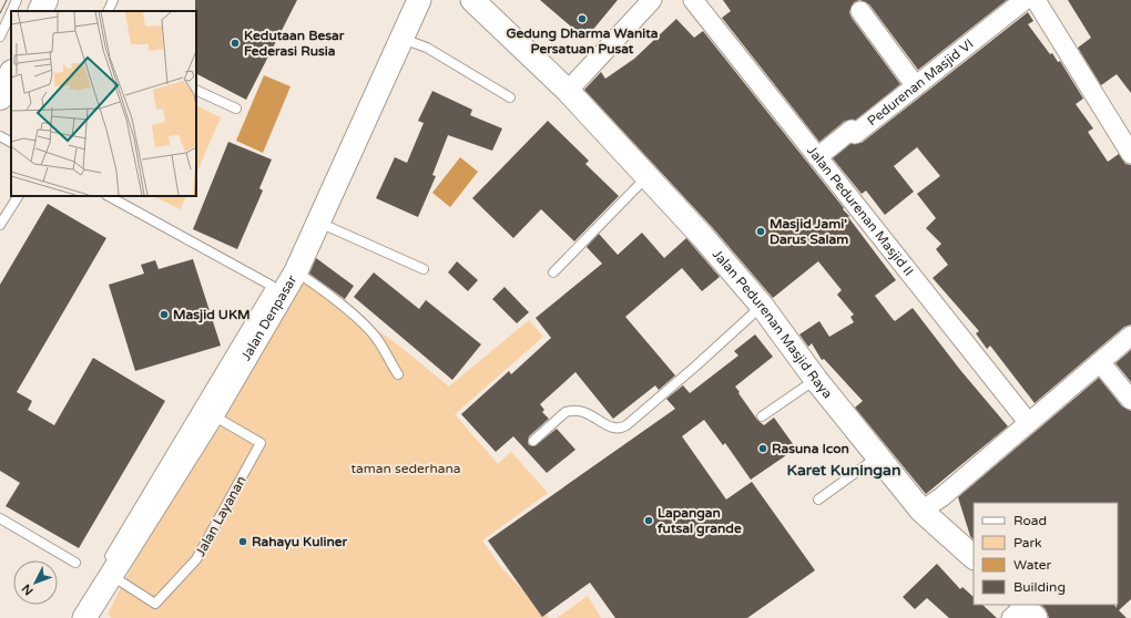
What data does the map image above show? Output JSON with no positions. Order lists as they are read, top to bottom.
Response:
{
  "streets": {
    "street": [
      "Pedurenan Masjid VI",
      "Jalan Pedurenan Masjid II",
      "Jalan Denpasar",
      "Jalan Pedurenan Masjid Raya"
    ],
    "lane": ["Jalan Layanan"]
  },
  "crossings": [
    ["Pedurenan Masjid VI", "Jalan Pedurenan Masjid II"],
    ["Jalan Denpasar", "Jalan Layanan"]
  ],
  "districts": ["Karet Kuningan"],
  "parks": ["taman sederhana"],
  "places": [
    "Gedung Dharma Wanita Persatuan Pusat",
    "Kedutaan Besar Federasi Rusia",
    "Masjid Jami' Darus Salam",
    "Masjid UKM",
    "Rasuna Icon",
    "Lapangan futsal grande",
    "Rahayu Kuliner"
  ],
  "legend": [
    "Road",
    "Park",
    "Water",
    "Building"
  ],
  "north": "bottom left"
}
